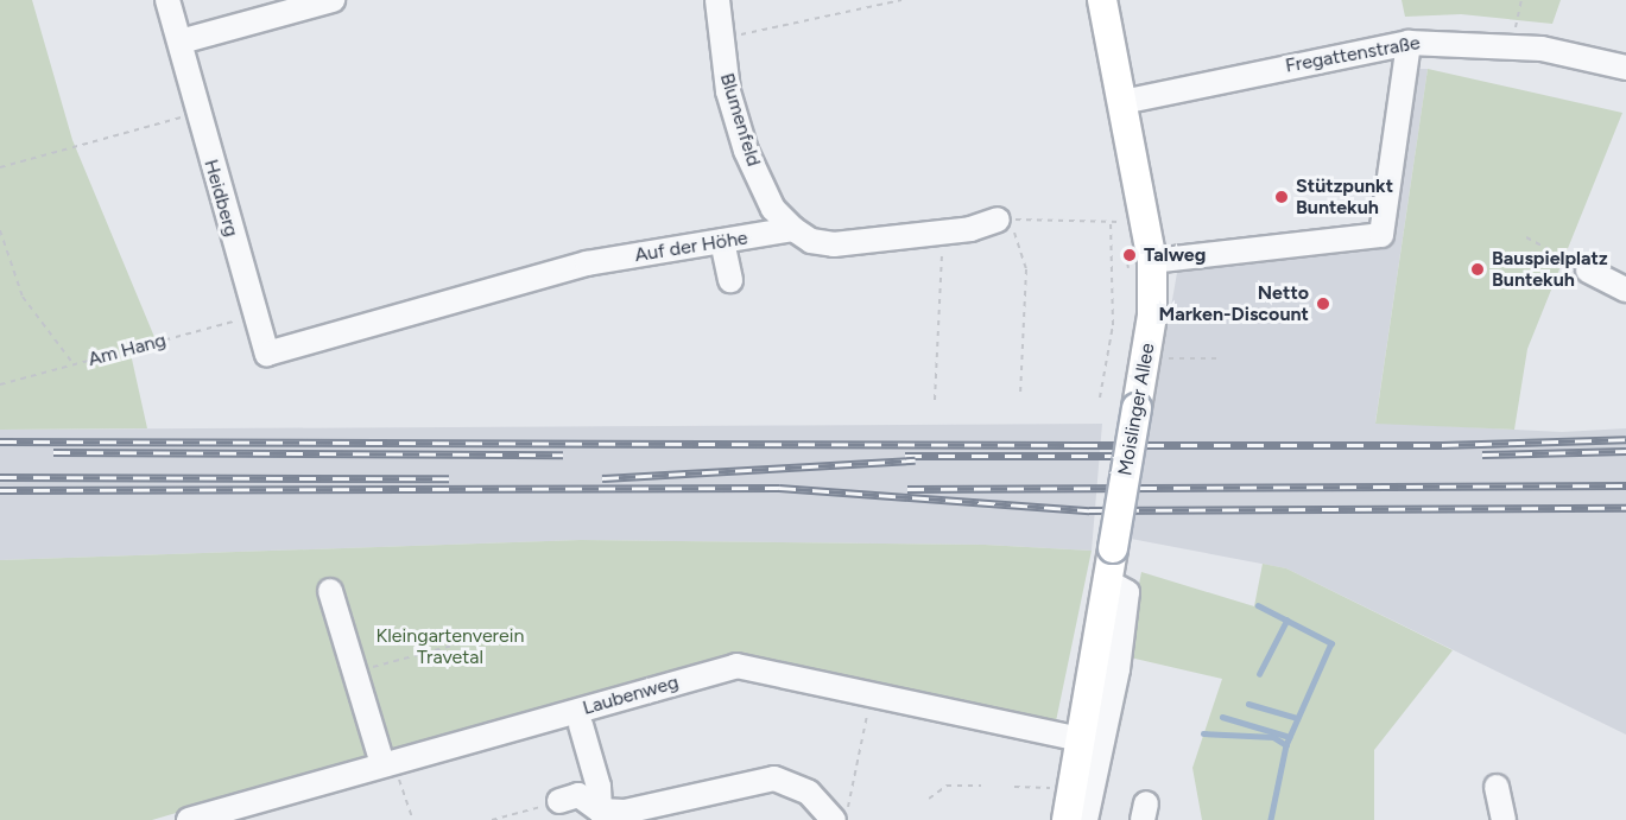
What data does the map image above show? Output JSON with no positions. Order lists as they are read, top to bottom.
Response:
{
  "streets": {
    "main road": ["Moislinger Allee"],
    "street": [
      "Fregattenstraße",
      "Blumenfeld",
      "Heidberg",
      "Auf der Höhe",
      "Laubenweg"
    ],
    "path": ["Am Hang"]
  },
  "crossings": [
    ["Fregattenstraße", "Moislinger Allee"],
    ["Blumenfeld", "Auf der Höhe"],
    ["Heidberg", "Auf der Höhe"],
    ["Heidberg", "Am Hang"],
    ["Moislinger Allee", "Laubenweg"]
  ],
  "parks": ["Kleingartenverein Travetal"],
  "places": [
    "Stützpunkt Buntekuh",
    "Talweg",
    "Bauspielplatz Buntekuh",
    "Netto Marken-Discount"
  ]
}
